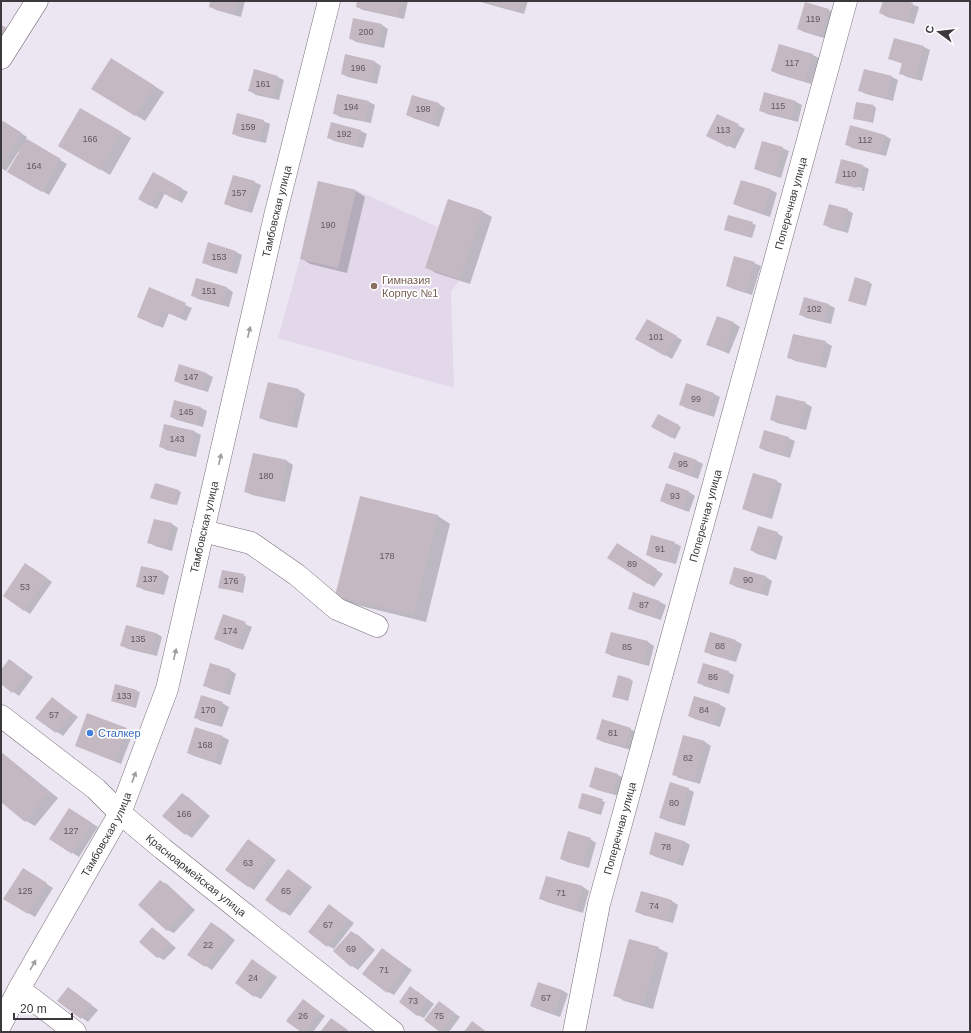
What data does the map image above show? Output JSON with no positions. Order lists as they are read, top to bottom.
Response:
{
  "streets": {
    "street": ["Поперечная улица", "Тамбовская улица", "Красноармейская улица"]
  },
  "crossings": [
    ["Тамбовская улица", "Красноармейская улица"]
  ],
  "one_way": ["Тамбовская улица"],
  "places": ["Гимназия Корпус №1", "Сталкер"],
  "house_numbers": [
    "119",
    "200",
    "117",
    "196",
    "161",
    "115",
    "194",
    "198",
    "159",
    "113",
    "192",
    "166",
    "112",
    "164",
    "110",
    "157",
    "190",
    "153",
    "151",
    "102",
    "101",
    "147",
    "99",
    "145",
    "143",
    "95",
    "180",
    "93",
    "91",
    "178",
    "89",
    "137",
    "90",
    "176",
    "53",
    "87",
    "174",
    "135",
    "88",
    "85",
    "86",
    "133",
    "170",
    "84",
    "57",
    "81",
    "168",
    "82",
    "80",
    "166",
    "127",
    "78",
    "63",
    "125",
    "65",
    "71",
    "74",
    "67",
    "22",
    "69",
    "71",
    "24",
    "67",
    "73",
    "26",
    "75"
  ],
  "scale_bar": "20 m",
  "north": "left"
}
